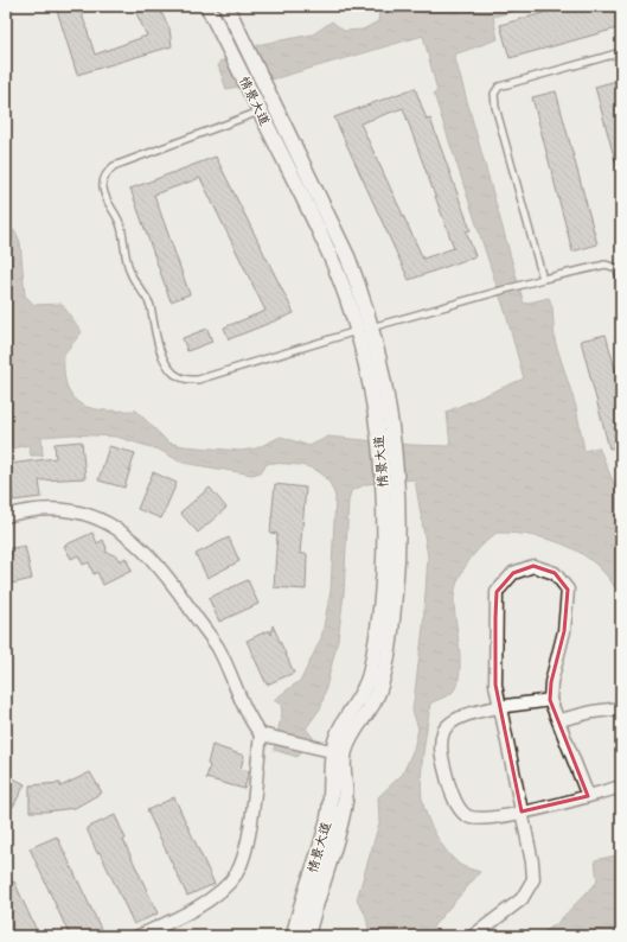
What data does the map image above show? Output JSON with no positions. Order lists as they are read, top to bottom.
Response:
{
  "streets": {
    "street": ["情景大道"]
  }
}
